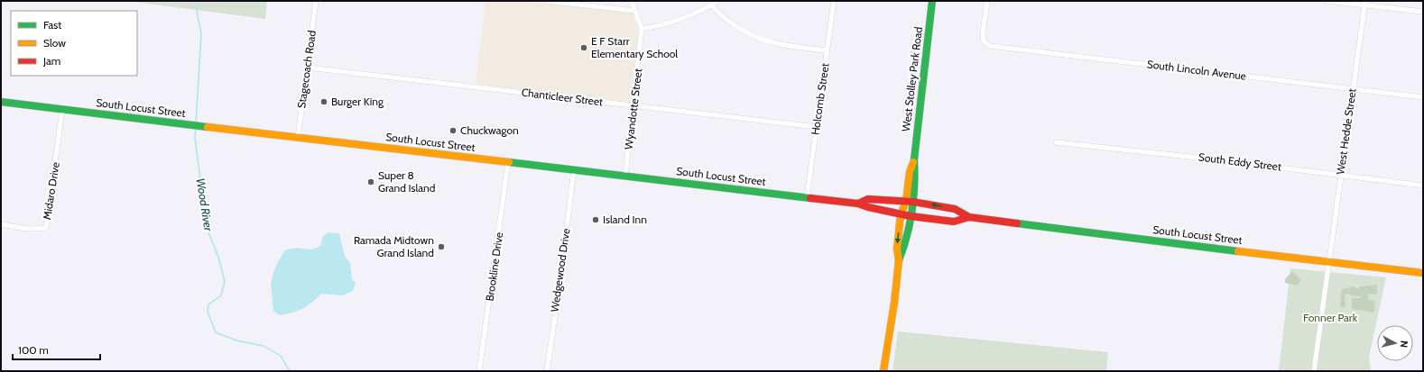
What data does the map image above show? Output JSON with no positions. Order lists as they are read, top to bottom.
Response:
{
  "streets": {
    "main road": ["West Stolley Park Road", "South Locust Street"],
    "street": [
      "Stagecoach Road",
      "South Lincoln Avenue",
      "Chanticleer Street",
      "Holcomb Street",
      "Wyandotte Street",
      "West Hedde Street",
      "South Eddy Street",
      "Midaro Drive",
      "Brookline Drive",
      "Wedgewood Drive"
    ]
  },
  "crossings": [
    ["Stagecoach Road", "Chanticleer Street"],
    ["Stagecoach Road", "South Locust Street"],
    ["South Lincoln Avenue", "West Hedde Street"],
    ["West Stolley Park Road", "South Locust Street"],
    ["Chanticleer Street", "Holcomb Street"],
    ["Chanticleer Street", "Wyandotte Street"],
    ["Holcomb Street", "South Locust Street"],
    ["South Locust Street", "Wyandotte Street"],
    ["South Locust Street", "West Hedde Street"],
    ["South Locust Street", "Midaro Drive"],
    ["South Locust Street", "Brookline Drive"],
    ["South Locust Street", "Wedgewood Drive"],
    ["West Hedde Street", "South Eddy Street"]
  ],
  "water": ["Wood River"],
  "parks": ["Fonner Park"],
  "places": [
    "E F Starr Elementary School",
    "Burger King",
    "Chuckwagon",
    "Super 8 Grand Island",
    "Island Inn",
    "Ramada Midtown Grand Island"
  ],
  "legend": ["Fast", "Slow", "Jam"],
  "scale_bar": "100 m",
  "north": "right"
}
